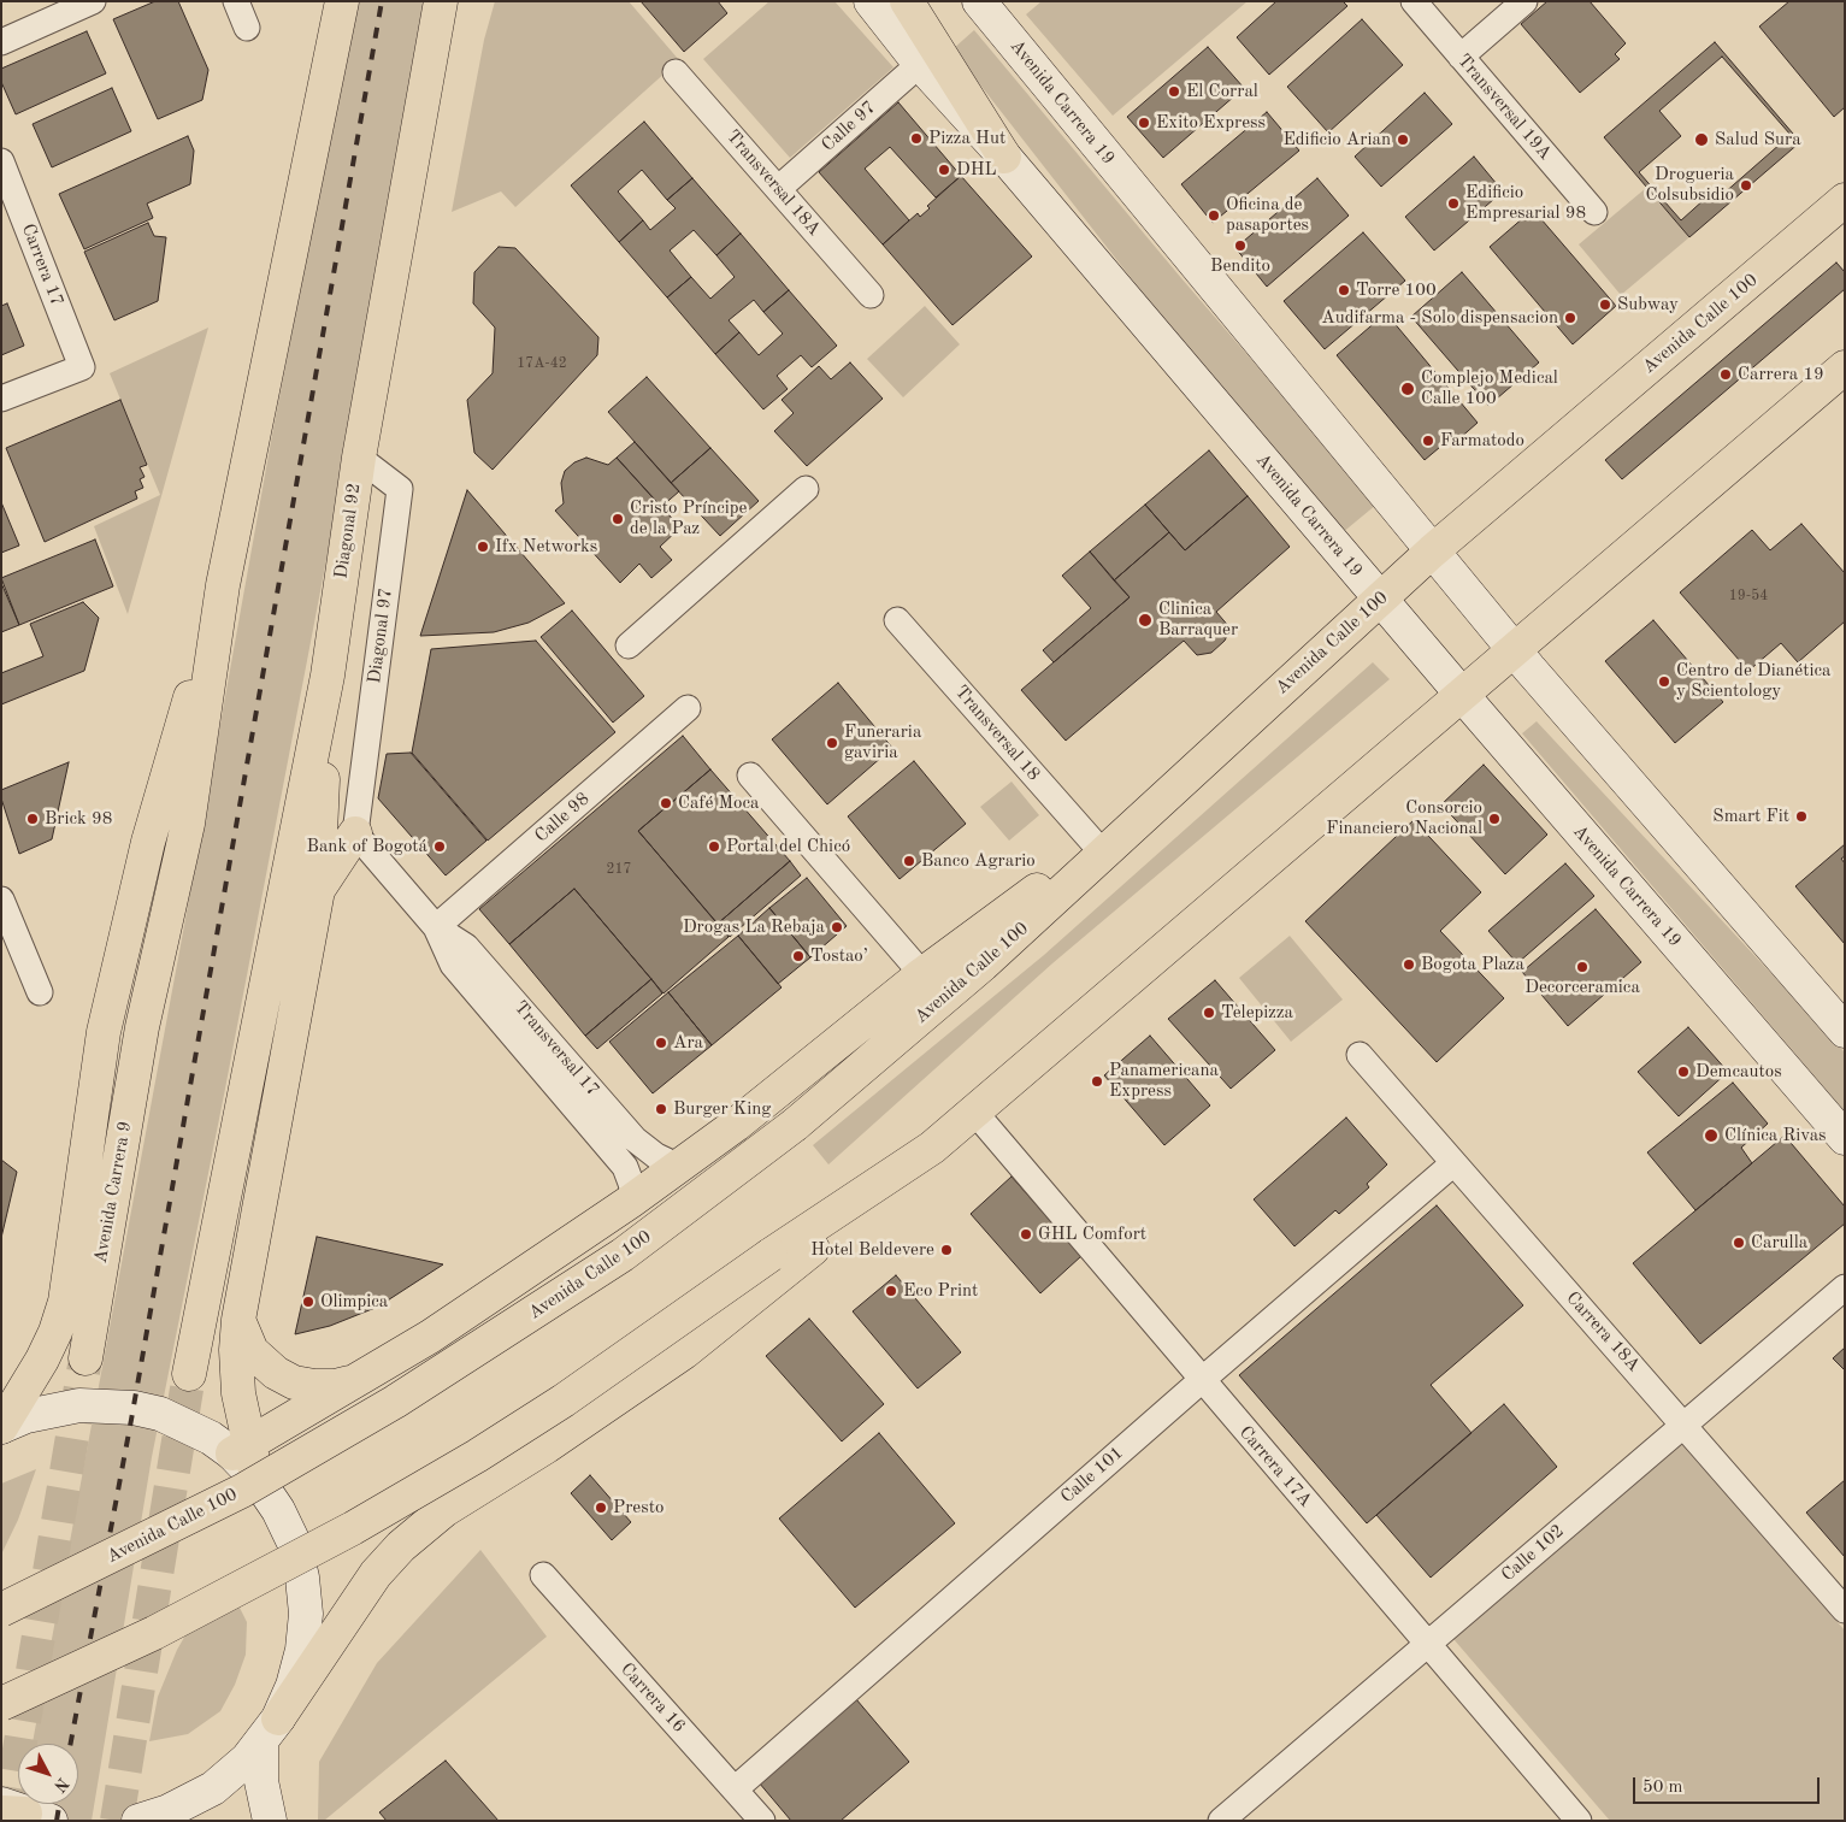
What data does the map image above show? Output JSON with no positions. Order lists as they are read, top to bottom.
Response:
{
  "streets": {
    "main road": [
      "Avenida Carrera 19",
      "Avenida Calle 100",
      "Diagonal 92",
      "Avenida Carrera 9"
    ],
    "street": [
      "Transversal 19A",
      "Calle 97",
      "Transversal 18A",
      "Carrera 17",
      "Diagonal 97",
      "Transversal 18",
      "Calle 98",
      "Transversal 17",
      "Carrera 18A",
      "Carrera 17A",
      "Calle 101",
      "Calle 102",
      "Carrera 16"
    ]
  },
  "crossings": [
    ["Avenida Carrera 19", "Calle 97"],
    ["Avenida Carrera 19", "Avenida Calle 100"],
    ["Calle 97", "Transversal 18A"],
    ["Diagonal 92", "Diagonal 97"],
    ["Diagonal 97", "Transversal 17"],
    ["Calle 98", "Transversal 17"],
    ["Carrera 18A", "Calle 101"],
    ["Carrera 18A", "Calle 102"],
    ["Carrera 17A", "Calle 101"],
    ["Carrera 17A", "Calle 102"],
    ["Calle 101", "Carrera 16"]
  ],
  "places": [
    "El Corral",
    "Exito Express",
    "Pizza Hut",
    "Edificio Arian",
    "Salud Sura",
    "DHL",
    "Drogueria Colsubsidio",
    "Edificio Empresarial 98",
    "Oficina de pasaportes",
    "Bendito",
    "Torre 100",
    "Subway",
    "Audifarma - Solo dispensacion",
    "Carrera 19",
    "Complejo Medical Calle 100",
    "Farmatodo",
    "Cristo Príncipe de la Paz",
    "Ifx Networks",
    "Clinica Barraquer",
    "Centro de Dianética y Scientology",
    "Funeraria gaviria",
    "Café Moca",
    "Smart Fit",
    "Brick 98",
    "Consorcio Financiero Nacional",
    "Bank of Bogotá",
    "Portal del Chicó",
    "Banco Agrario",
    "Drogas La Rebaja",
    "Tostao’",
    "Bogota Plaza",
    "Decorceramica",
    "Telepizza",
    "Ara",
    "Demcautos",
    "Panamericana Express",
    "Burger King",
    "Clínica Rivas",
    "GHL Comfort",
    "Carulla",
    "Hotel Beldevere",
    "Eco Print",
    "Olimpica",
    "Presto"
  ],
  "house_numbers": ["17A-42", "19-54", "217"],
  "scale_bar": "50 m",
  "north": "bottom right"
}
